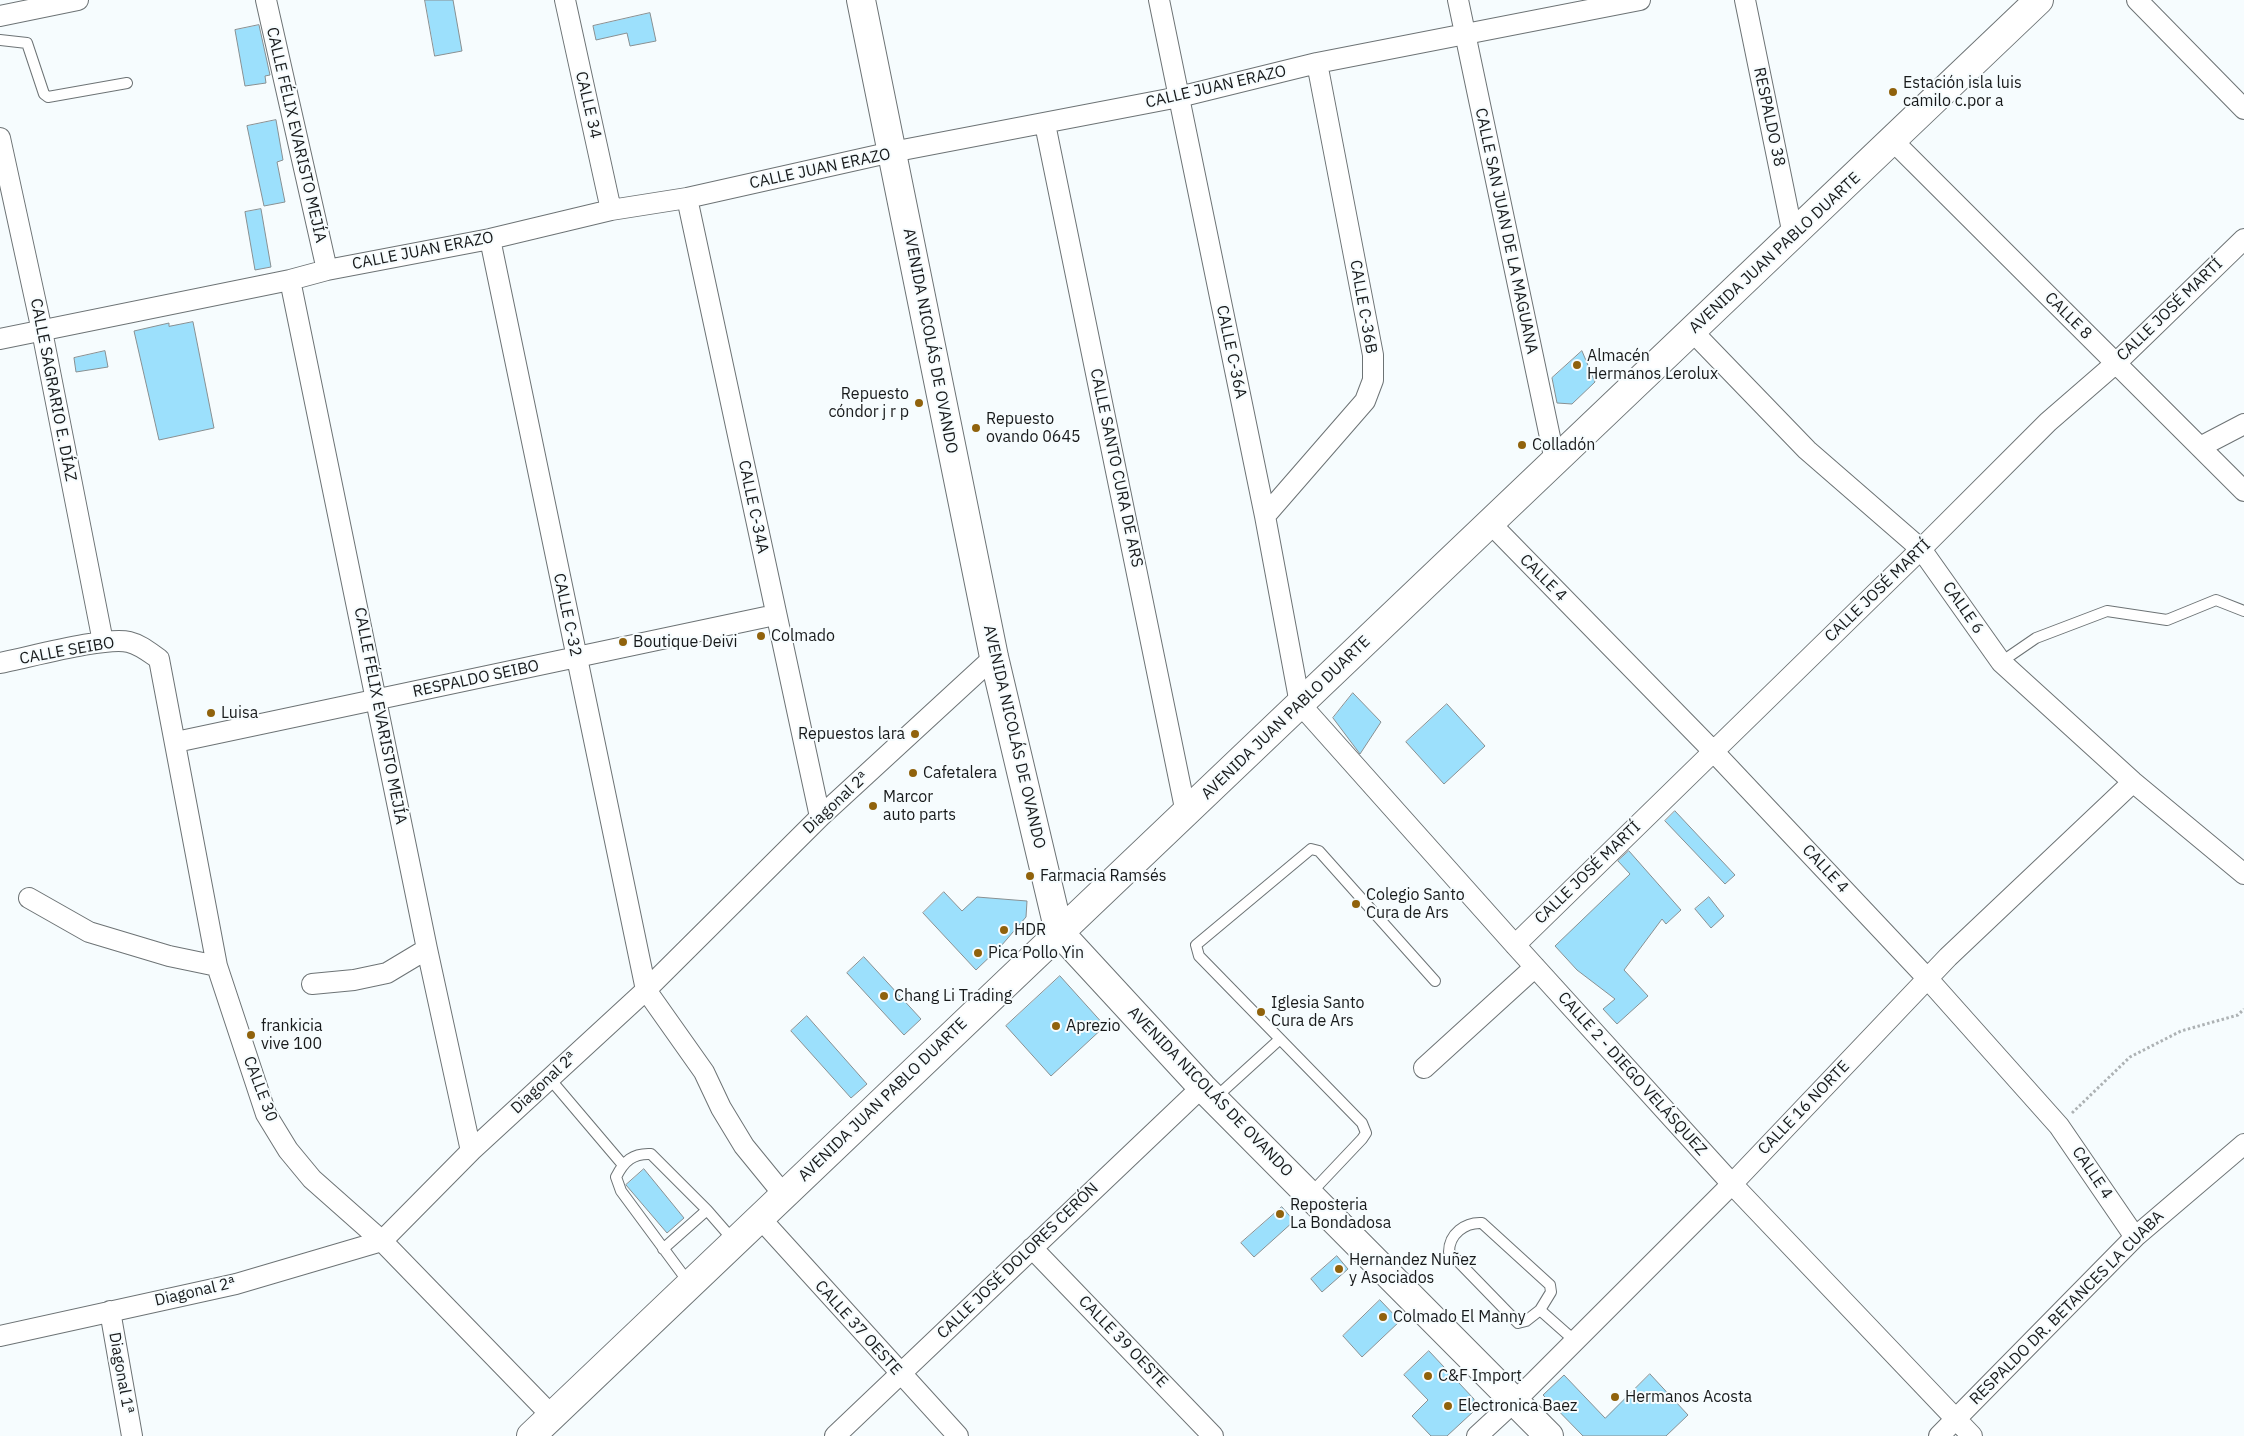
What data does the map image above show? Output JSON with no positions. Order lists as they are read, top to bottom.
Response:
{
  "streets": {
    "main road": ["AVENIDA JUAN PABLO DUARTE", "AVENIDA NICOLÁS DE OVANDO"],
    "street": [
      "CALLE JUAN ERAZO",
      "CALLE 34",
      "RESPALDO 38",
      "CALLE FÉLIX EVARISTO MEJÍA",
      "CALLE SAN JUAN DE LA MAGUANA",
      "CALLE C-36B",
      "CALLE JOSÉ MARTÍ",
      "CALLE 8",
      "CALLE C-36A",
      "CALLE SAGRARIO E. DÍAZ",
      "CALLE SANTO CURA DE ARS",
      "CALLE C-34A",
      "CALLE 4",
      "CALLE 6",
      "CALLE C-32",
      "CALLE SEIBO",
      "RESPALDO SEIBO",
      "Diagonal 2ª",
      "CALLE 2 - DIEGO VELÁSQUEZ",
      "CALLE 30",
      "CALLE 16 NORTE",
      "CALLE JOSÉ DOLORES CERÓN",
      "RESPALDO DR. BETANCES LA CUABA",
      "CALLE 37 OESTE",
      "CALLE 39 OESTE",
      "Diagonal 1ª"
    ]
  },
  "crossings": [
    ["CALLE JUAN ERAZO", "CALLE 34"],
    ["CALLE JUAN ERAZO", "CALLE FÉLIX EVARISTO MEJÍA"],
    ["CALLE JUAN ERAZO", "CALLE SAN JUAN DE LA MAGUANA"],
    ["CALLE JUAN ERAZO", "CALLE C-36B"],
    ["CALLE JUAN ERAZO", "AVENIDA NICOLÁS DE OVANDO"],
    ["CALLE JUAN ERAZO", "CALLE C-36A"],
    ["CALLE JUAN ERAZO", "CALLE SAGRARIO E. DÍAZ"],
    ["CALLE JUAN ERAZO", "CALLE SANTO CURA DE ARS"],
    ["CALLE JUAN ERAZO", "CALLE C-34A"],
    ["CALLE JUAN ERAZO", "CALLE C-32"],
    ["RESPALDO 38", "AVENIDA JUAN PABLO DUARTE"],
    ["CALLE FÉLIX EVARISTO MEJÍA", "RESPALDO SEIBO"],
    ["CALLE FÉLIX EVARISTO MEJÍA", "Diagonal 2ª"],
    ["CALLE SAN JUAN DE LA MAGUANA", "AVENIDA JUAN PABLO DUARTE"],
    ["AVENIDA JUAN PABLO DUARTE", "CALLE 8"],
    ["AVENIDA JUAN PABLO DUARTE", "AVENIDA NICOLÁS DE OVANDO"],
    ["AVENIDA JUAN PABLO DUARTE", "CALLE C-36A"],
    ["AVENIDA JUAN PABLO DUARTE", "CALLE SANTO CURA DE ARS"],
    ["AVENIDA JUAN PABLO DUARTE", "CALLE 4"],
    ["AVENIDA JUAN PABLO DUARTE", "CALLE 6"],
    ["AVENIDA JUAN PABLO DUARTE", "CALLE 2 - DIEGO VELÁSQUEZ"],
    ["AVENIDA JUAN PABLO DUARTE", "CALLE 30"],
    ["AVENIDA JUAN PABLO DUARTE", "CALLE 37 OESTE"],
    ["CALLE C-36B", "CALLE C-36A"],
    ["CALLE JOSÉ MARTÍ", "CALLE 8"],
    ["CALLE JOSÉ MARTÍ", "CALLE 4"],
    ["CALLE JOSÉ MARTÍ", "CALLE 6"],
    ["CALLE JOSÉ MARTÍ", "CALLE 2 - DIEGO VELÁSQUEZ"],
    ["AVENIDA NICOLÁS DE OVANDO", "Diagonal 2ª"],
    ["AVENIDA NICOLÁS DE OVANDO", "CALLE 16 NORTE"],
    ["AVENIDA NICOLÁS DE OVANDO", "CALLE JOSÉ DOLORES CERÓN"],
    ["CALLE C-36A", "CALLE 2 - DIEGO VELÁSQUEZ"],
    ["CALLE SAGRARIO E. DÍAZ", "CALLE SEIBO"],
    ["CALLE C-34A", "RESPALDO SEIBO"],
    ["CALLE C-34A", "Diagonal 2ª"],
    ["CALLE 4", "CALLE 16 NORTE"],
    ["CALLE 4", "RESPALDO DR. BETANCES LA CUABA"],
    ["CALLE 6", "CALLE 16 NORTE"],
    ["CALLE C-32", "RESPALDO SEIBO"],
    ["CALLE C-32", "Diagonal 2ª"],
    ["CALLE SEIBO", "CALLE 30"],
    ["RESPALDO SEIBO", "CALLE 30"],
    ["Diagonal 2ª", "CALLE 30"],
    ["Diagonal 2ª", "Diagonal 1ª"],
    ["CALLE 2 - DIEGO VELÁSQUEZ", "CALLE 16 NORTE"],
    ["CALLE 2 - DIEGO VELÁSQUEZ", "RESPALDO DR. BETANCES LA CUABA"],
    ["CALLE JOSÉ DOLORES CERÓN", "CALLE 37 OESTE"],
    ["CALLE JOSÉ DOLORES CERÓN", "CALLE 39 OESTE"]
  ],
  "places": [
    "Estación isla luis camilo c.por a",
    "Almacén Hermanos Lerolux",
    "Repuesto cóndor j r p",
    "Repuesto ovando 0645",
    "Colladón",
    "Colmado",
    "Boutique Deivi",
    "Luisa",
    "Repuestos lara",
    "Cafetalera",
    "Marcor auto parts",
    "Farmacia Ramsés",
    "Colegio Santo Cura de Ars",
    "HDR",
    "Pica Pollo Yin",
    "Chang Li Trading",
    "Iglesia Santo Cura de Ars",
    "Aprezio",
    "frankicia vive 100",
    "Reposteria La Bondadosa",
    "Hernandez Nuñez y Asociados",
    "Colmado El Manny",
    "C&F Import",
    "Hermanos Acosta",
    "Electronica Baez"
  ]
}
